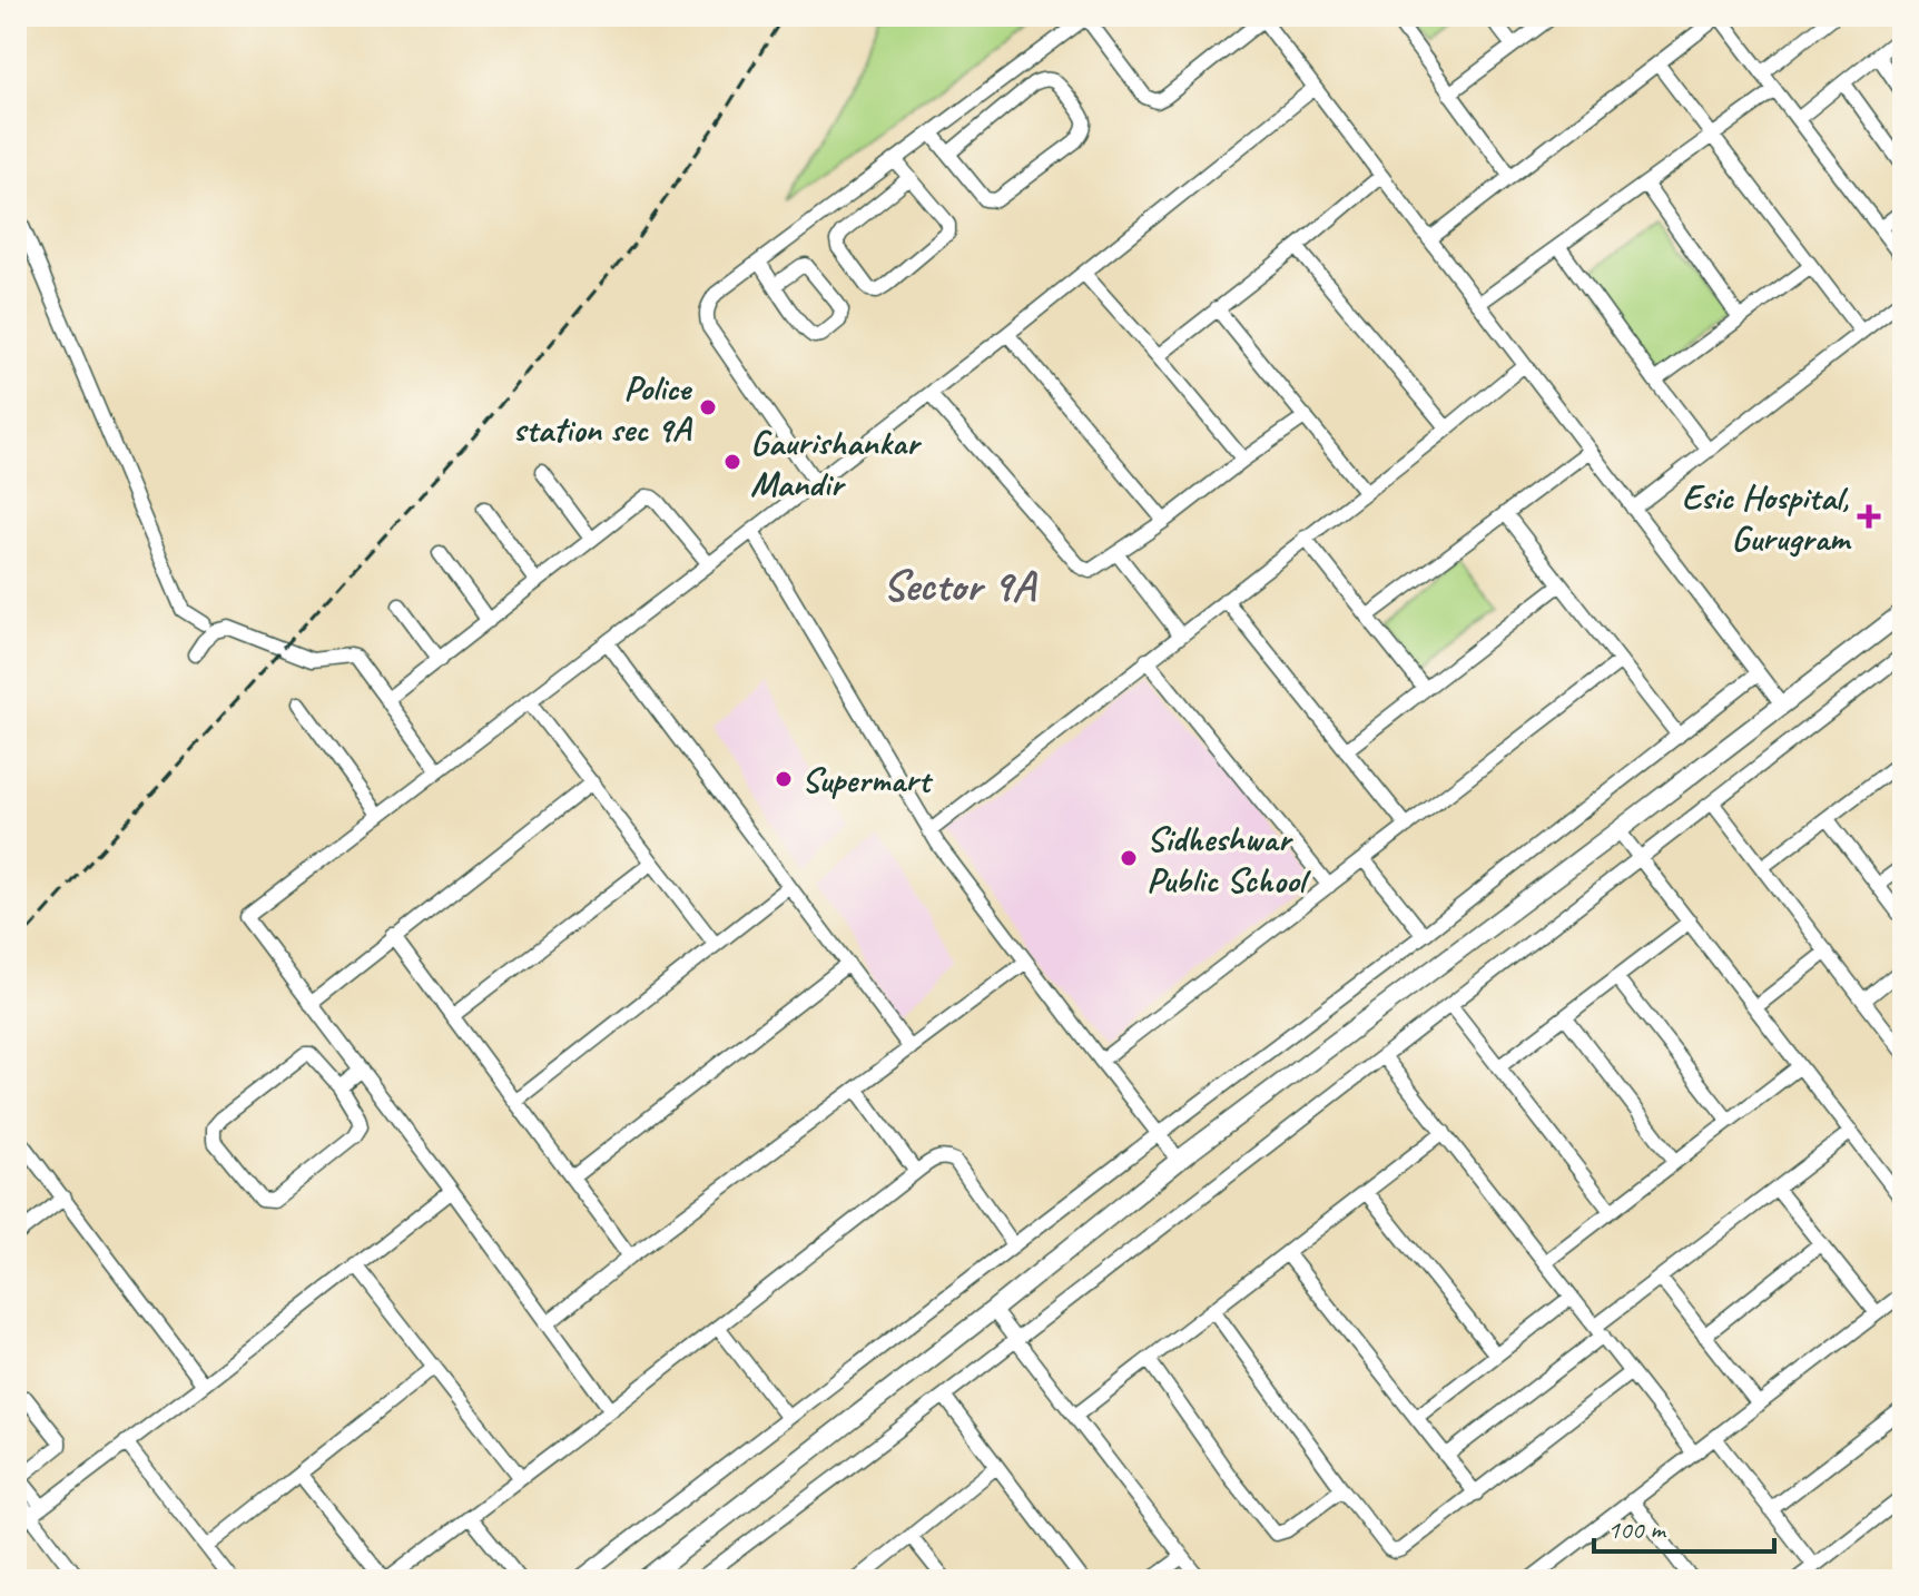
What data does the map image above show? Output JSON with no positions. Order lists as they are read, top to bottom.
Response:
{
  "districts": ["Sector 9A"],
  "places": {
    "other": [
      "Police station sec 9A",
      "Gaurishankar Mandir",
      "Supermart",
      "Sidheshwar Public School"
    ],
    "health": ["Esic Hospital, Gurugram"]
  },
  "scale_bar": "100 m"
}
